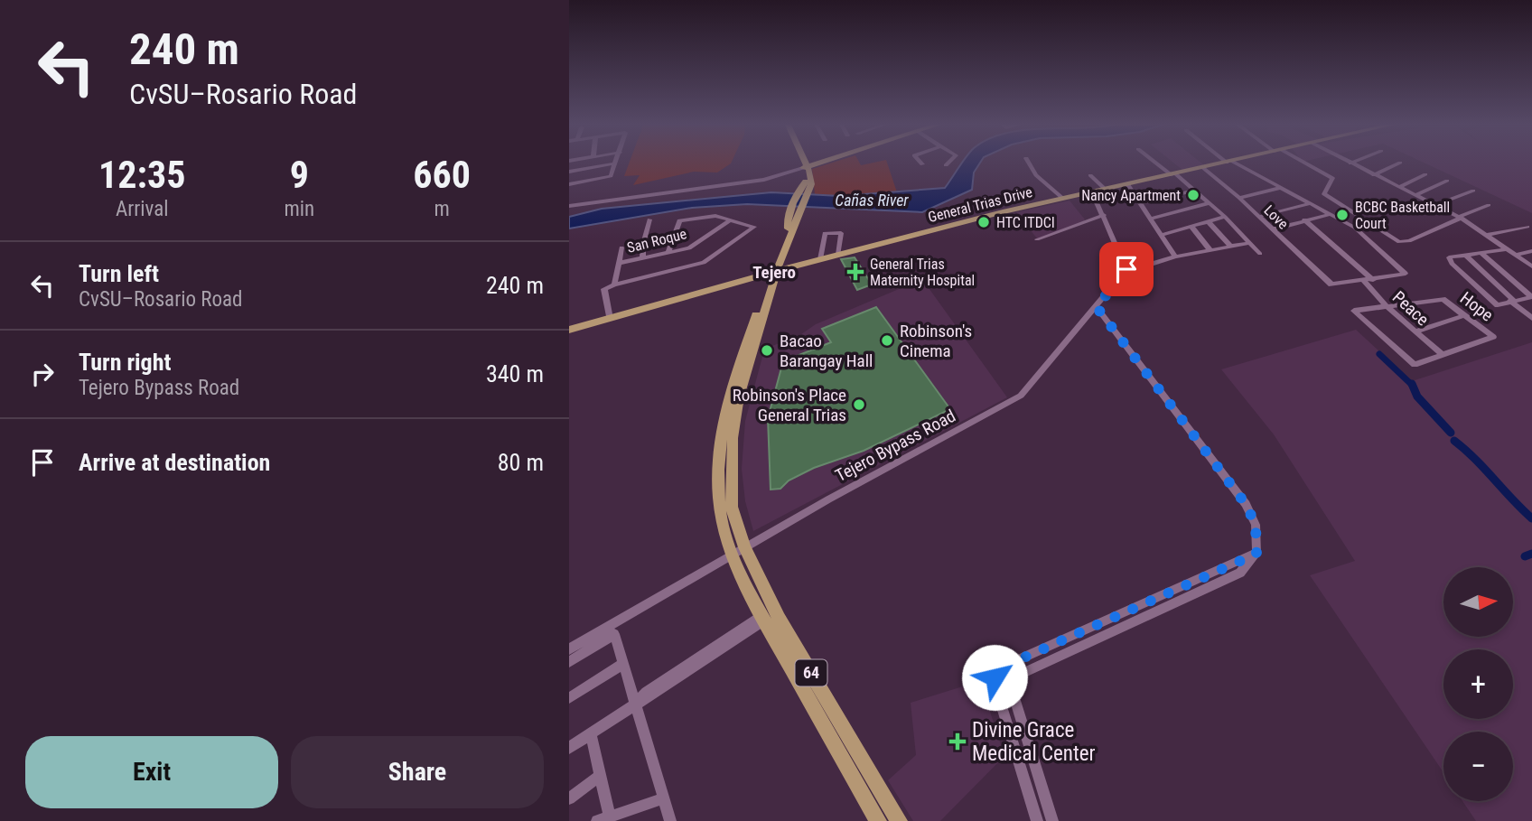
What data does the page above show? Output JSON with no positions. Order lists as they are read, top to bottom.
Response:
{
  "streets": {
    "main road": ["General Trias Drive", "64"],
    "street": [
      "Love",
      "San Roque",
      "Hope",
      "Peace",
      "Tejero Bypass Road"
    ]
  },
  "crossings": [
    ["General Trias Drive", "Love"],
    ["General Trias Drive", "Tejero Bypass Road"],
    ["General Trias Drive", "64"],
    ["Love", "Peace"],
    ["Hope", "Peace"],
    ["Tejero Bypass Road", "64"]
  ],
  "districts": ["Tejero"],
  "water": ["Cañas River"],
  "places": {
    "other": [
      "Nancy Apartment",
      "BCBC Basketball Court",
      "HTC ITDCI",
      "Robinson's Cinema",
      "Bacao Barangay Hall",
      "Robinson's Place General Trias"
    ],
    "health": ["General Trias Maternity Hospital", "Divine Grace Medical Center"]
  },
  "north": "right",
  "page": {
    "turn": ["240 m", "CvSU–Rosario Road"],
    "eta": [
      "12:35",
      "Arrival",
      "9",
      "min",
      "660",
      "m"
    ],
    "list": [
      {
        "name": "Turn left",
        "note": "CvSU–Rosario Road",
        "value": "240 m"
      },
      {
        "name": "Turn right",
        "note": "Tejero Bypass Road",
        "value": "340 m"
      },
      {
        "name": "Arrive at destination",
        "value": "80 m"
      }
    ],
    "map_buttons": ["+", "−"],
    "buttons": ["Exit", "Share"]
  }
}
